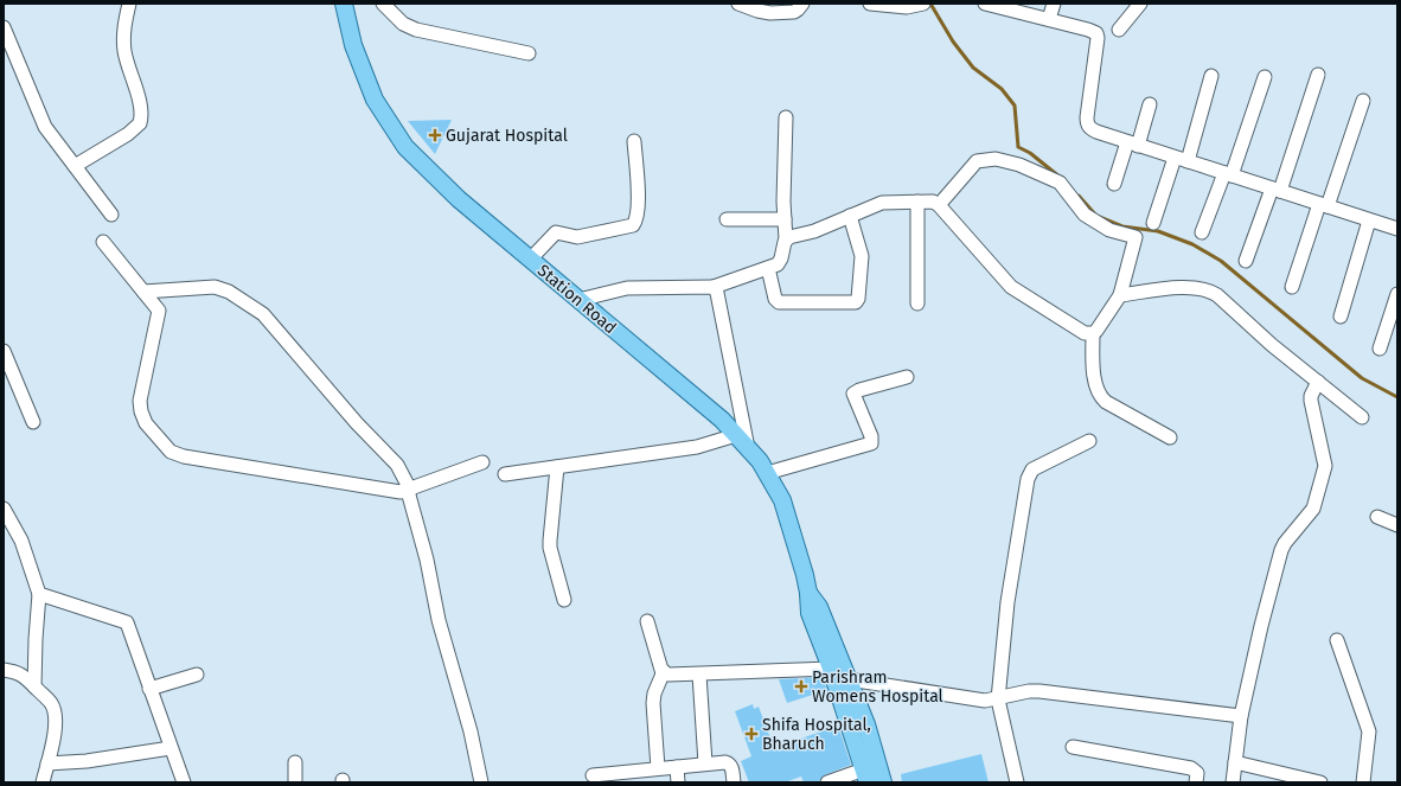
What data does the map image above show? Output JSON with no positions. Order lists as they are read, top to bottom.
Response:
{
  "streets": {
    "main road": ["Station Road"]
  },
  "places": {
    "health": ["Gujarat Hospital", "Parishram Womens Hospital", "Shifa Hospital, Bharuch"]
  }
}
